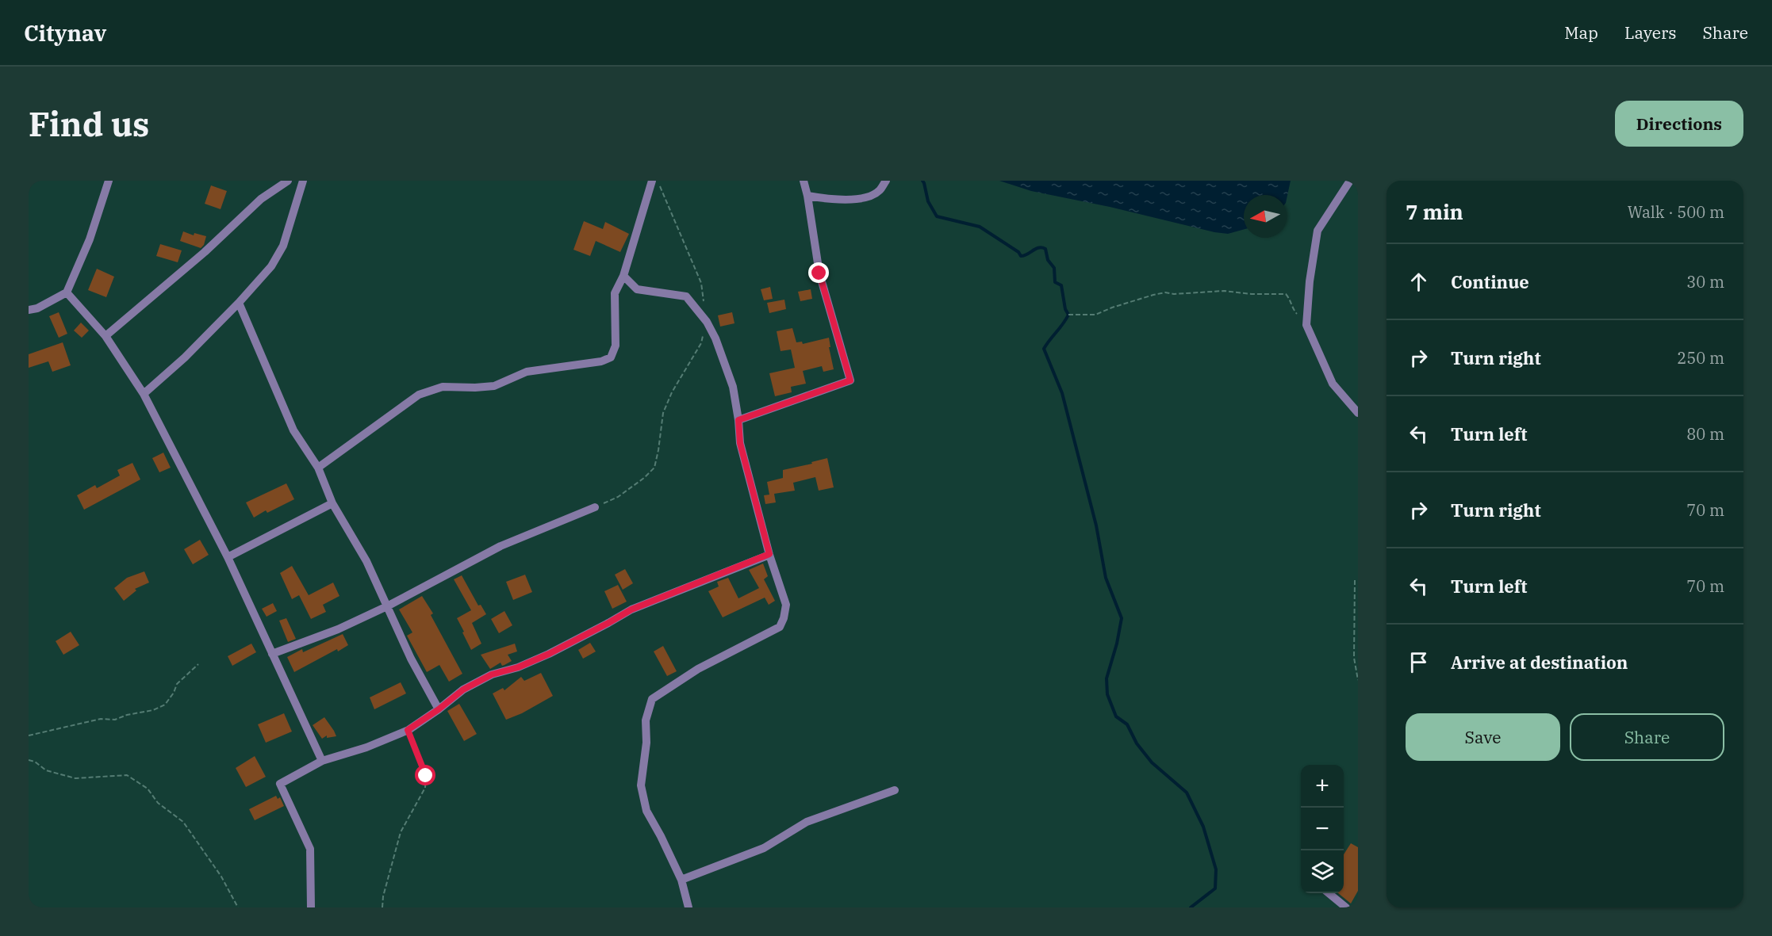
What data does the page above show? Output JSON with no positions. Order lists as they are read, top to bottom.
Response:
{
  "north": "left",
  "page": {
    "header": "Citynav",
    "nav": ["Map", "Layers", "Share"],
    "buttons": [
      "Directions",
      ["Save", "Share"]
    ],
    "title": "Find us",
    "heading": ["7 min", "Walk · 500 m"],
    "list": [
      ["Continue", "30 m"],
      ["Turn right", "250 m"],
      ["Turn left", "80 m"],
      ["Turn right", "70 m"],
      ["Turn left", "70 m"],
      "Arrive at destination"
    ],
    "map_buttons": ["+", "−"]
  }
}
